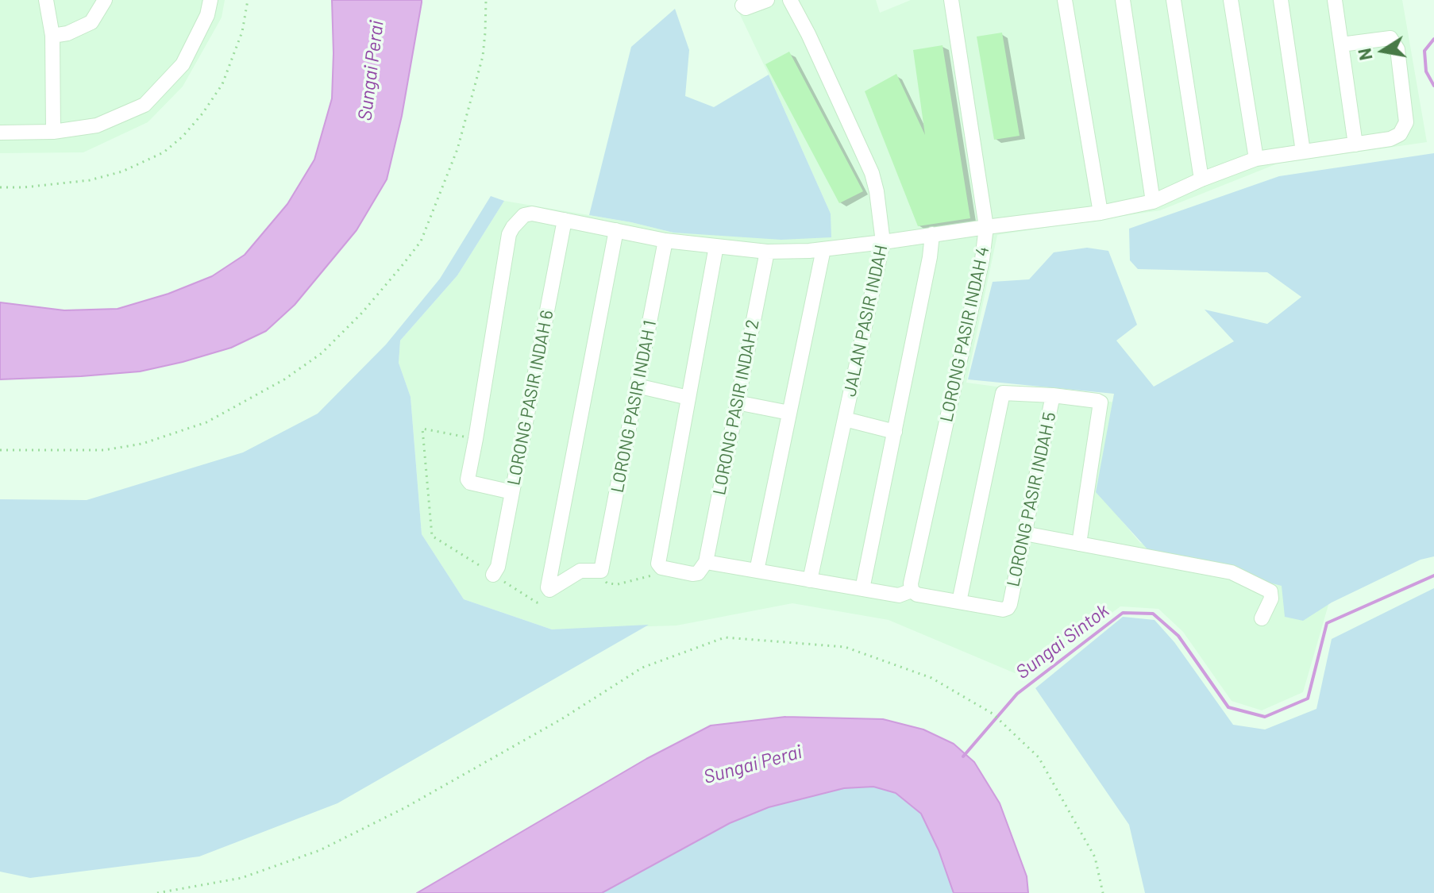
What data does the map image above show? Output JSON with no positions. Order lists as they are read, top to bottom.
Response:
{
  "streets": {
    "street": [
      "JALAN PASIR INDAH",
      "LORONG PASIR INDAH 4",
      "LORONG PASIR INDAH 6",
      "LORONG PASIR INDAH 1",
      "LORONG PASIR INDAH 2",
      "LORONG PASIR INDAH 5"
    ]
  },
  "water": ["Sungai Perai", "Sungai Sintok"],
  "north": "left"
}
